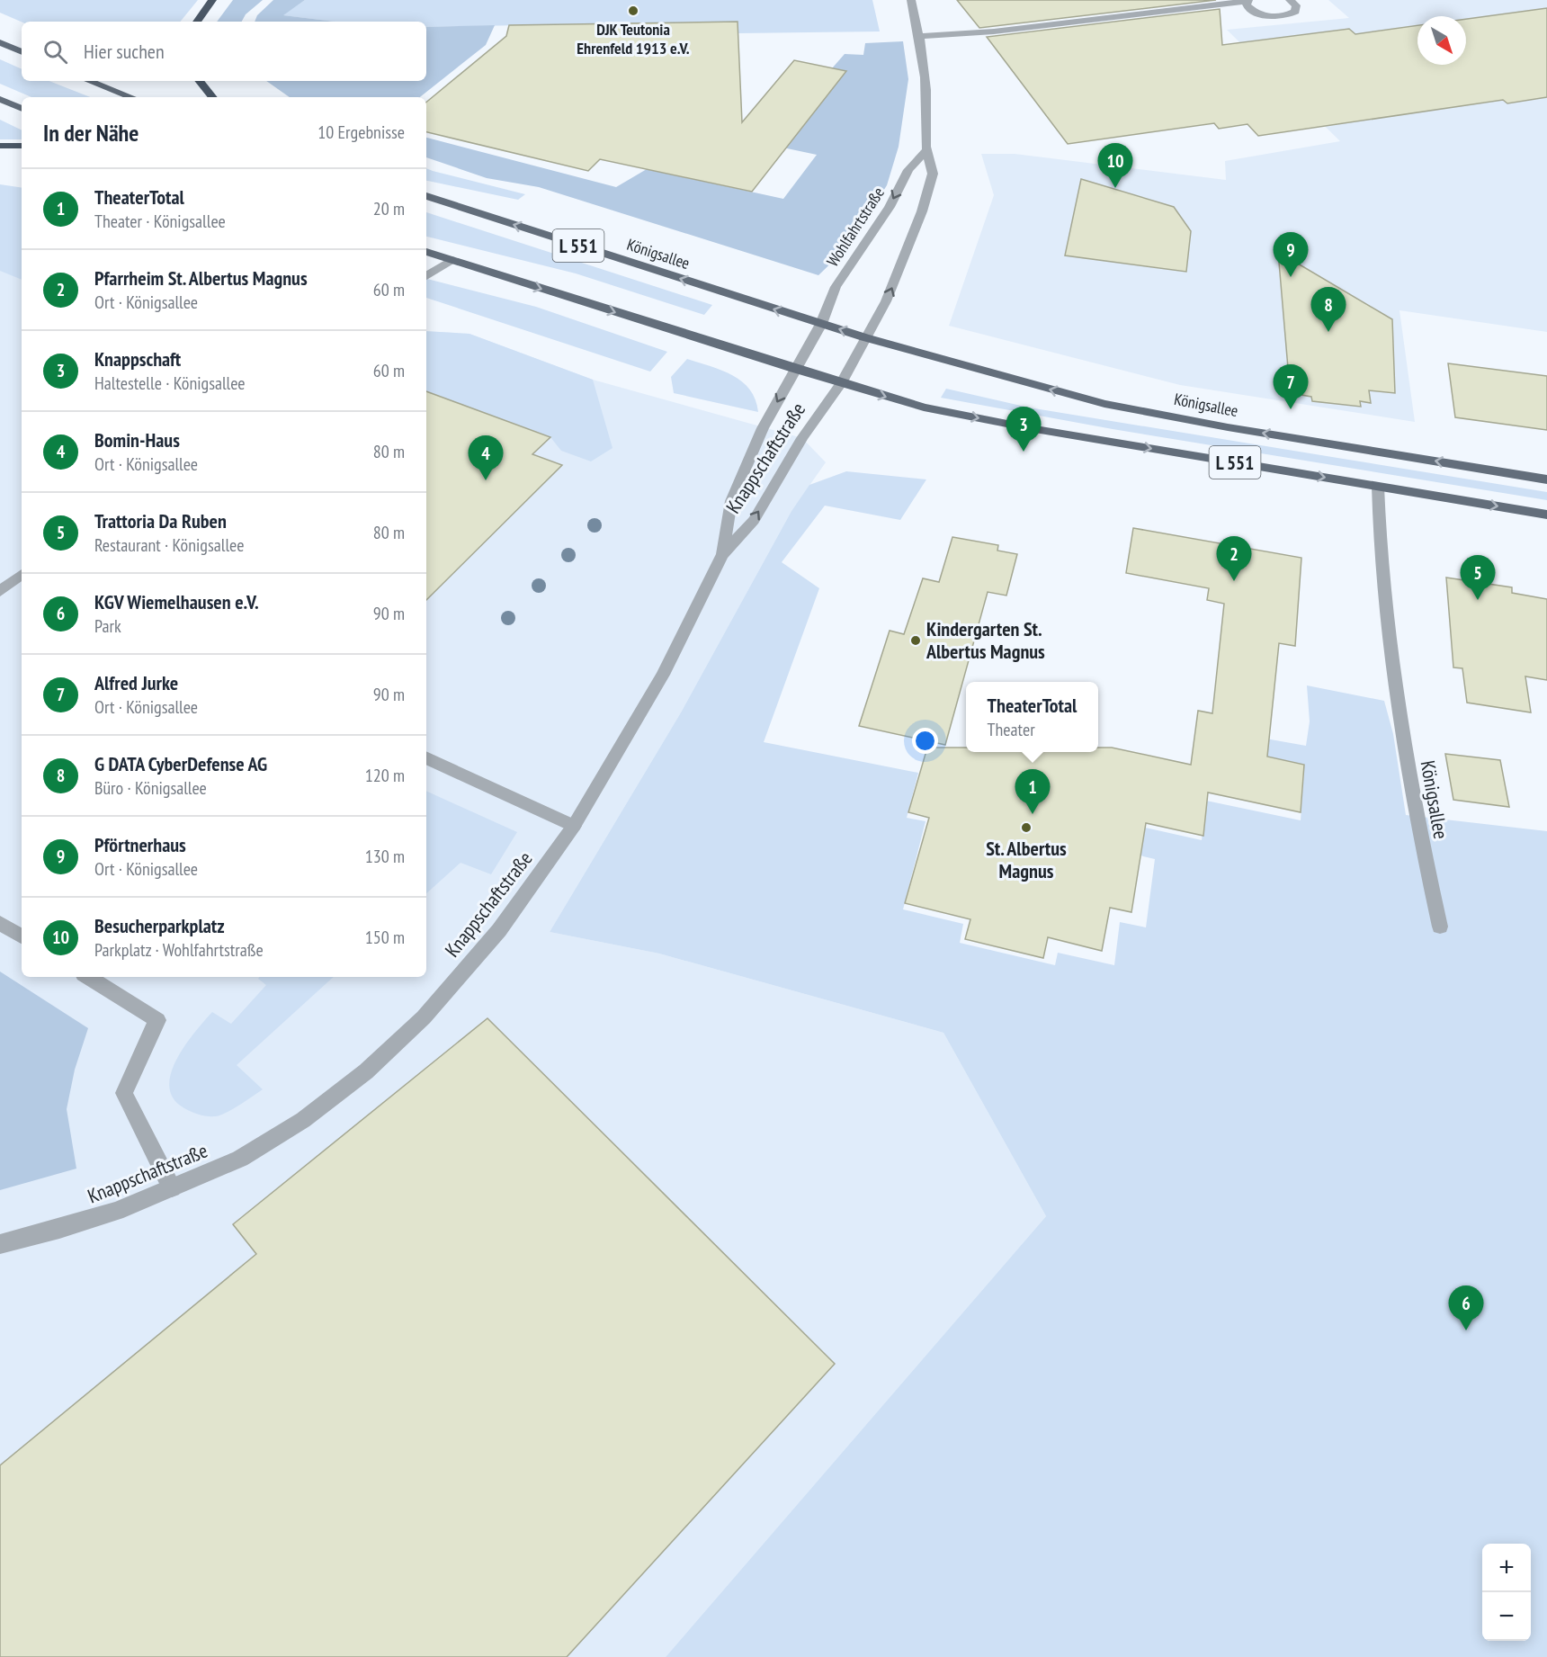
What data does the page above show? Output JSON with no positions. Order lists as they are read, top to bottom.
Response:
{
  "streets": {
    "main road": ["L 551", "Königsallee"],
    "street": ["Wohlfahrtstraße", "Knappschaftstraße"]
  },
  "crossings": [
    ["Wohlfahrtstraße", "Königsallee"],
    ["L 551", "Königsallee"],
    ["L 551", "Knappschaftstraße"]
  ],
  "places": ["DJK Teutonia Ehrenfeld 1913 e.V.", "Kindergarten St. Albertus Magnus", "St. Albertus Magnus"],
  "north": "bottom right",
  "page": {
    "search": "Hier suchen",
    "heading": ["In der Nähe", "10 Ergebnisse"],
    "pins": [
      "10",
      "9",
      "8",
      "7",
      "3",
      "4",
      "2",
      "5",
      "1",
      "6"
    ],
    "list": [
      {
        "mark": "1",
        "name": "TheaterTotal",
        "note": "Theater · Königsallee",
        "value": "20 m"
      },
      {
        "mark": "2",
        "name": "Pfarrheim St. Albertus Magnus",
        "note": "Ort · Königsallee",
        "value": "60 m"
      },
      {
        "mark": "3",
        "name": "Knappschaft",
        "note": "Haltestelle · Königsallee",
        "value": "60 m"
      },
      {
        "mark": "4",
        "name": "Bomin-Haus",
        "note": "Ort · Königsallee",
        "value": "80 m"
      },
      {
        "mark": "5",
        "name": "Trattoria Da Ruben",
        "note": "Restaurant · Königsallee",
        "value": "80 m"
      },
      {
        "mark": "6",
        "name": "KGV Wiemelhausen e.V.",
        "note": "Park",
        "value": "90 m"
      },
      {
        "mark": "7",
        "name": "Alfred Jurke",
        "note": "Ort · Königsallee",
        "value": "90 m"
      },
      {
        "mark": "8",
        "name": "G DATA CyberDefense AG",
        "note": "Büro · Königsallee",
        "value": "120 m"
      },
      {
        "mark": "9",
        "name": "Pförtnerhaus",
        "note": "Ort · Königsallee",
        "value": "130 m"
      },
      {
        "mark": "10",
        "name": "Besucherparkplatz",
        "note": "Parkplatz · Wohlfahrtstraße",
        "value": "150 m"
      }
    ],
    "popup": ["TheaterTotal", "Theater"],
    "map_buttons": ["+", "−"]
  }
}
